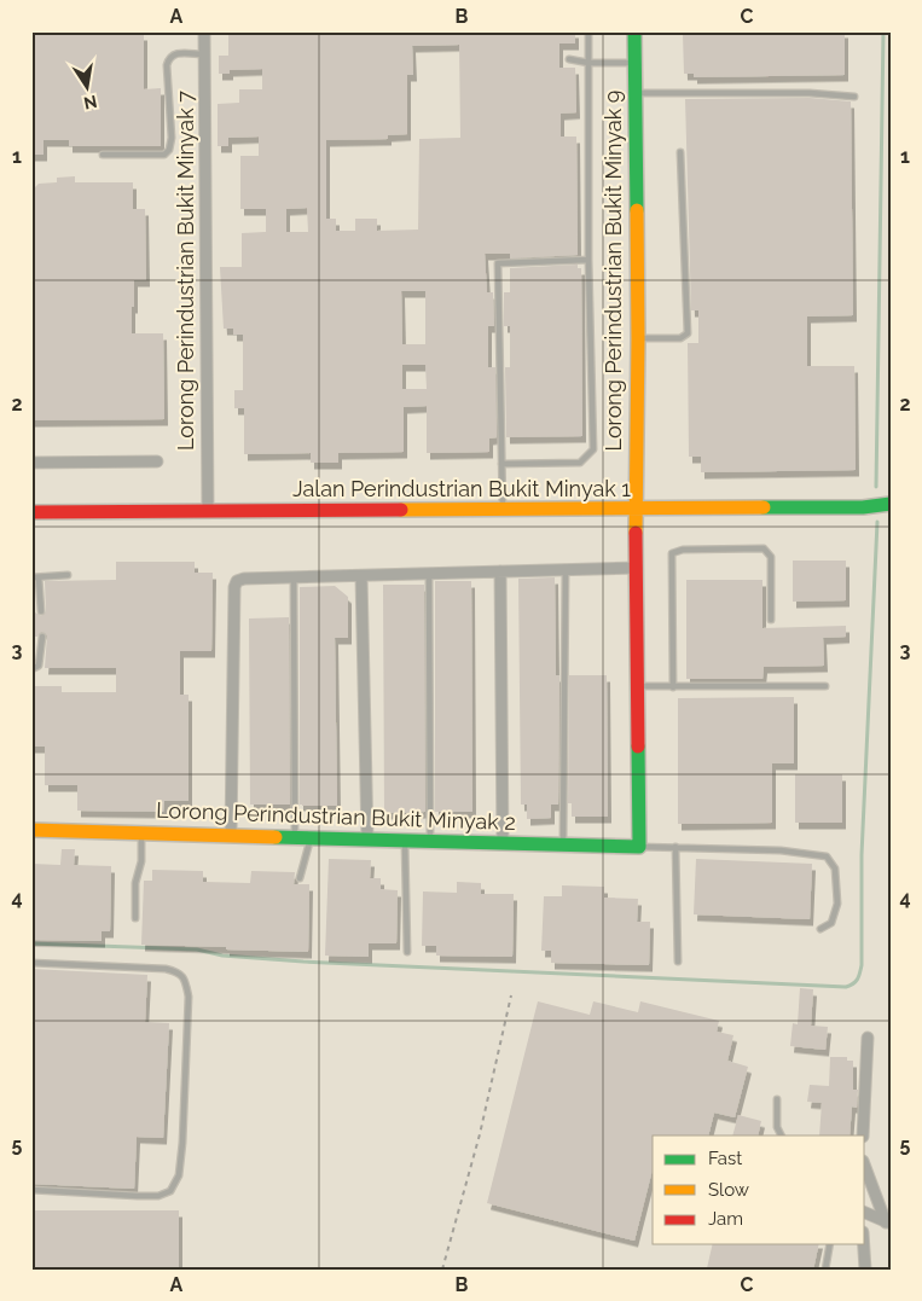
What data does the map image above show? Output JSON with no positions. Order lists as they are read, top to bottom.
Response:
{
  "streets": {
    "street": [
      "Lorong Perindustrian Bukit Minyak 7",
      "Lorong Perindustrian Bukit Minyak 9",
      "Jalan Perindustrian Bukit Minyak 1",
      "Lorong Perindustrian Bukit Minyak 2"
    ]
  },
  "crossings": [
    ["Lorong Perindustrian Bukit Minyak 7", "Jalan Perindustrian Bukit Minyak 1"],
    ["Lorong Perindustrian Bukit Minyak 9", "Jalan Perindustrian Bukit Minyak 1"],
    ["Lorong Perindustrian Bukit Minyak 9", "Lorong Perindustrian Bukit Minyak 2"]
  ],
  "legend": ["Fast", "Slow", "Jam"],
  "north": "bottom",
  "grid": {
    "columns": ["A", "B", "C"],
    "rows": [
      "1",
      "2",
      "3",
      "4",
      "5"
    ]
  }
}
